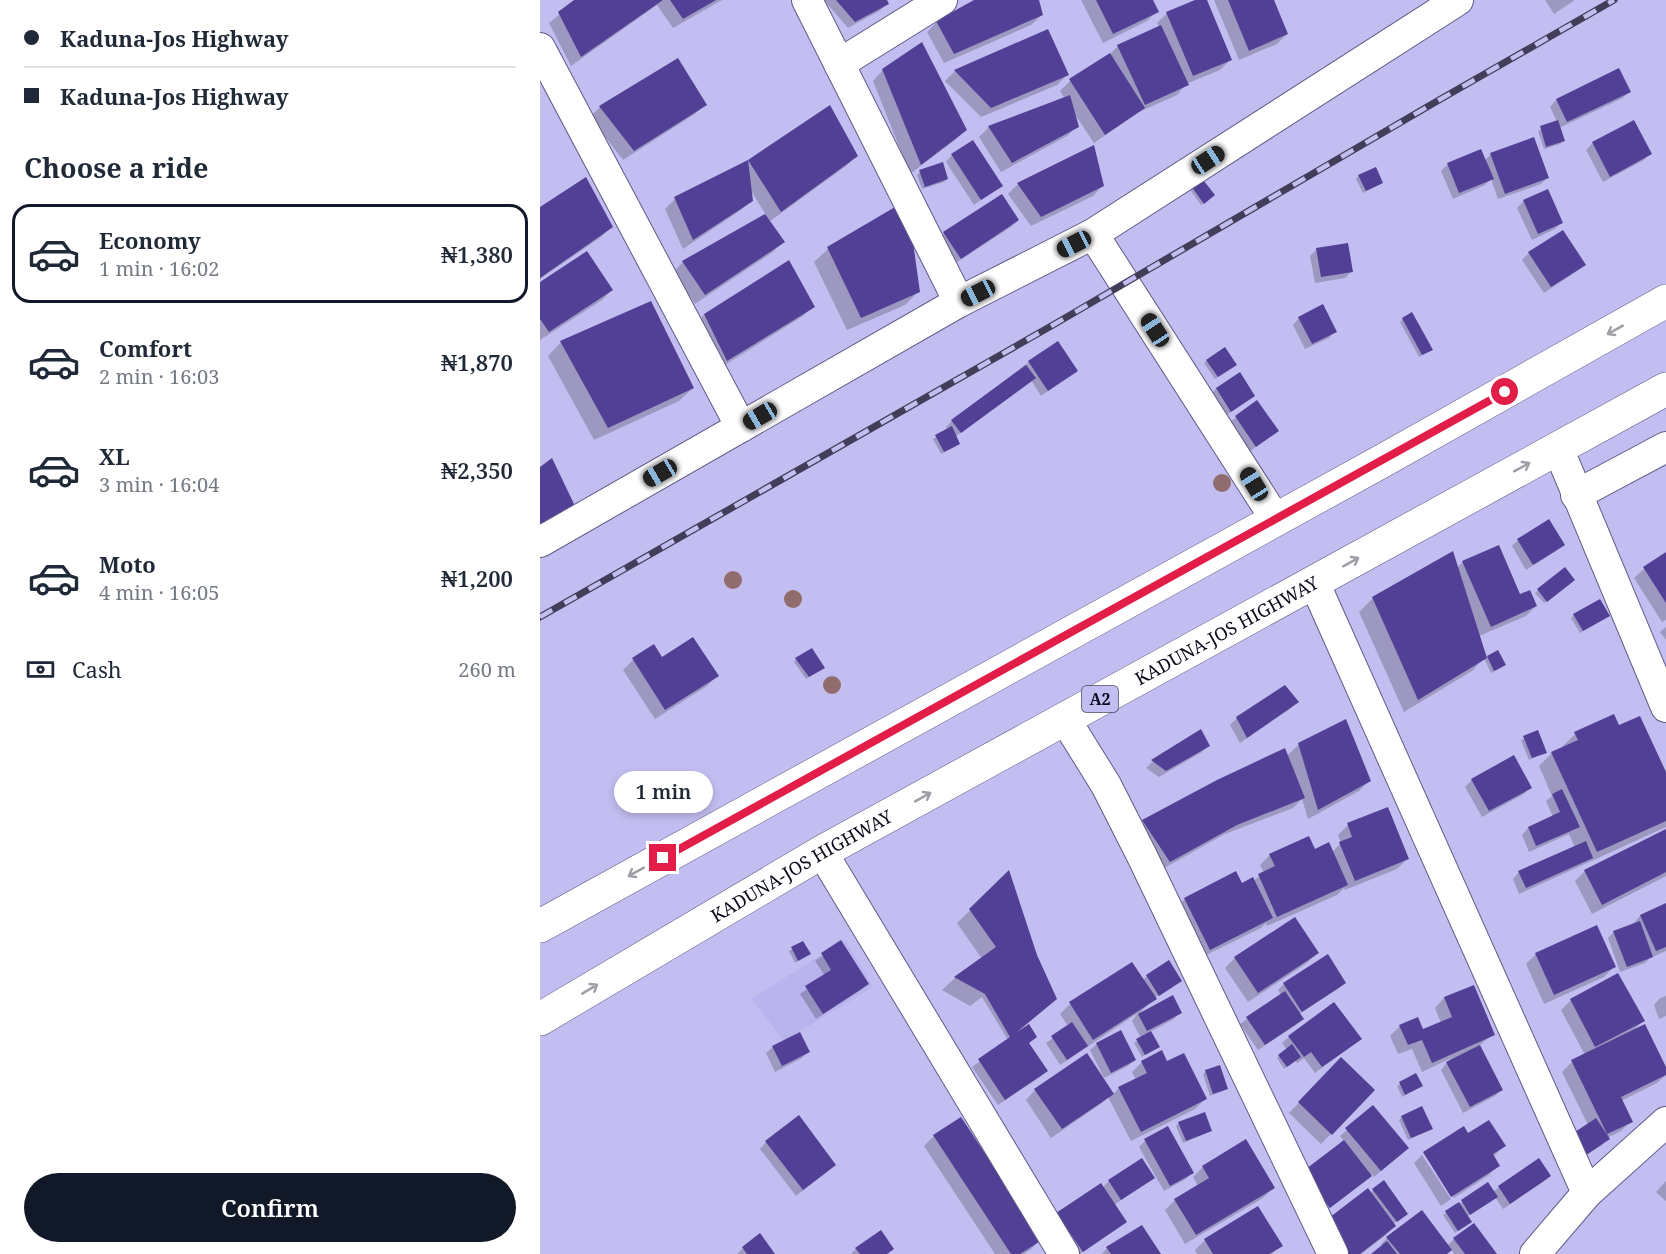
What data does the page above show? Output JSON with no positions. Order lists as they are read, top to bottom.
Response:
{
  "streets": {
    "highway": ["KADUNA-JOS HIGHWAY", "A2"]
  },
  "page": {
    "banner": ["Kaduna-Jos Highway", "Kaduna-Jos Highway"],
    "heading": "Choose a ride",
    "list": [
      {
        "name": "Economy",
        "note": "1 min · 16:02",
        "value": "₦1,380"
      },
      {
        "name": "Comfort",
        "note": "2 min · 16:03",
        "value": "₦1,870"
      },
      {
        "name": "XL",
        "note": "3 min · 16:04",
        "value": "₦2,350"
      },
      {
        "name": "Moto",
        "note": "4 min · 16:05",
        "value": "₦1,200"
      }
    ],
    "pay": ["Cash", "260 m"],
    "bubble": "1 min",
    "buttons": "Confirm"
  }
}
